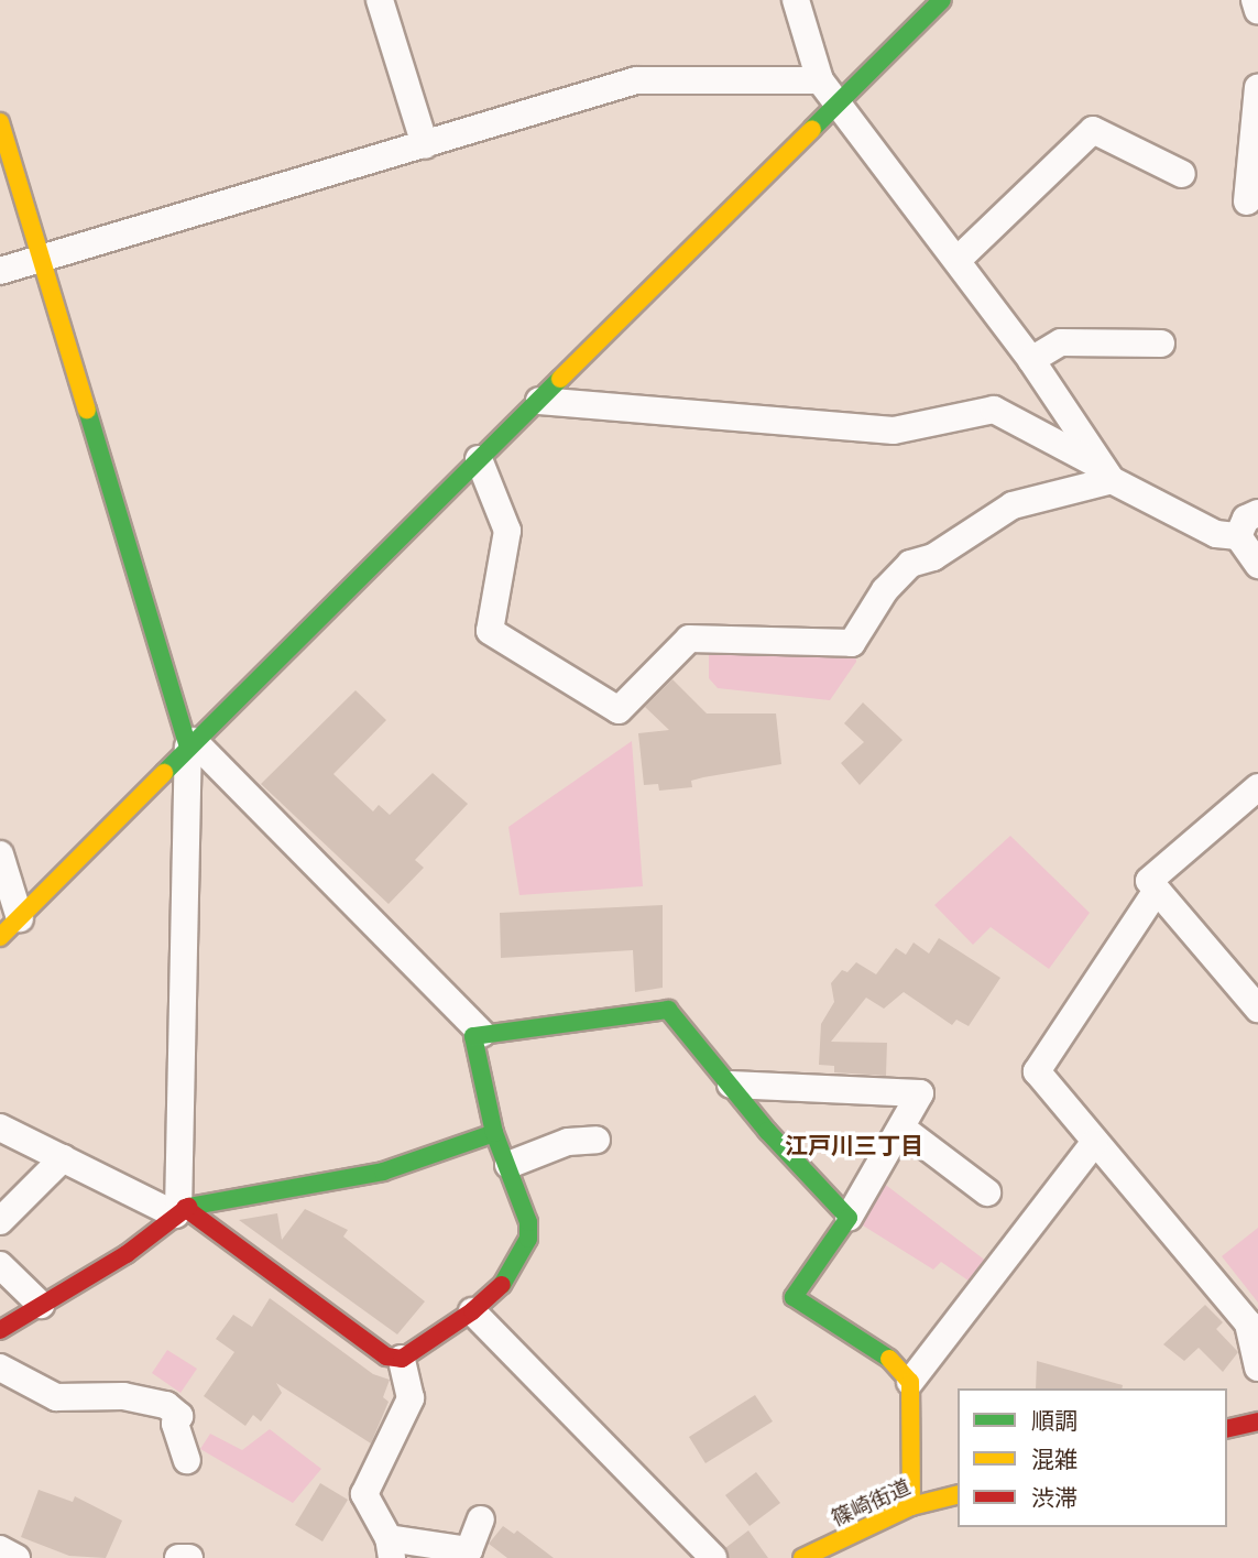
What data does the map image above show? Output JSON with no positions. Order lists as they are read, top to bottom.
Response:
{
  "streets": {
    "street": ["篠崎街道"]
  },
  "districts": ["江戸川三丁目"],
  "legend": ["順調", "混雑", "渋滞"]
}
